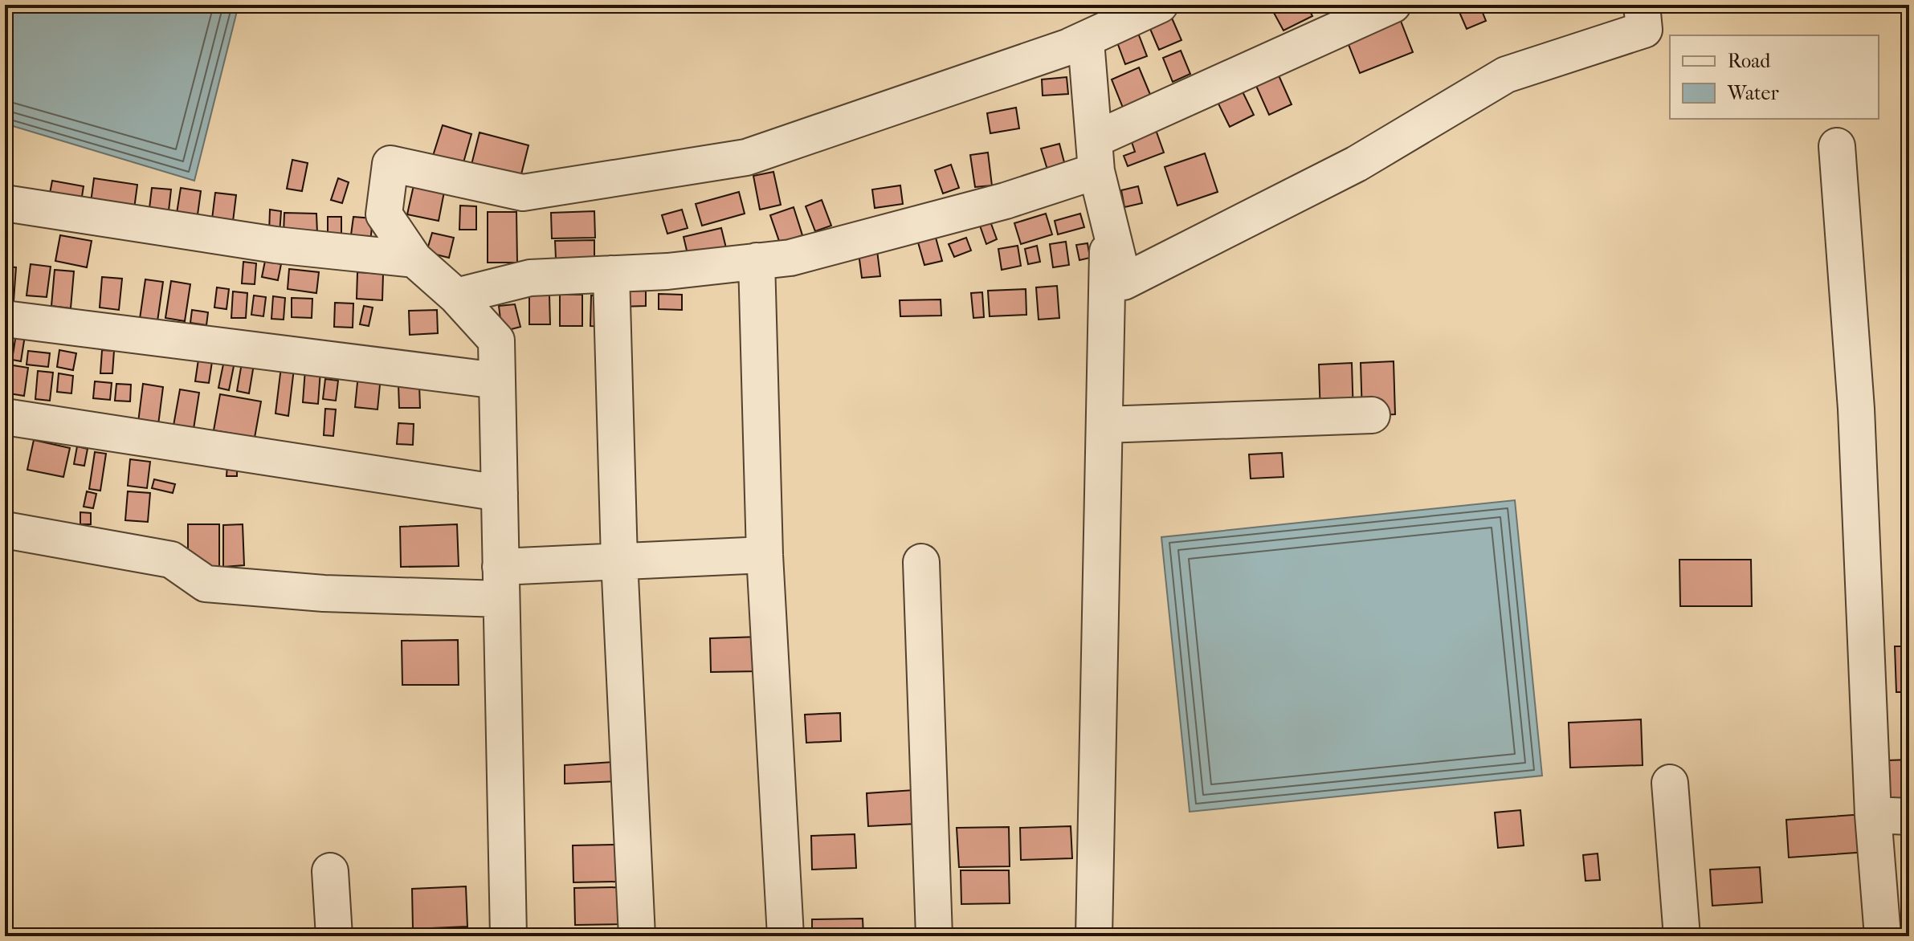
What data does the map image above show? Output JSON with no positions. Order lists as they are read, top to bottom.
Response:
{
  "legend": ["Road", "Water"]
}
